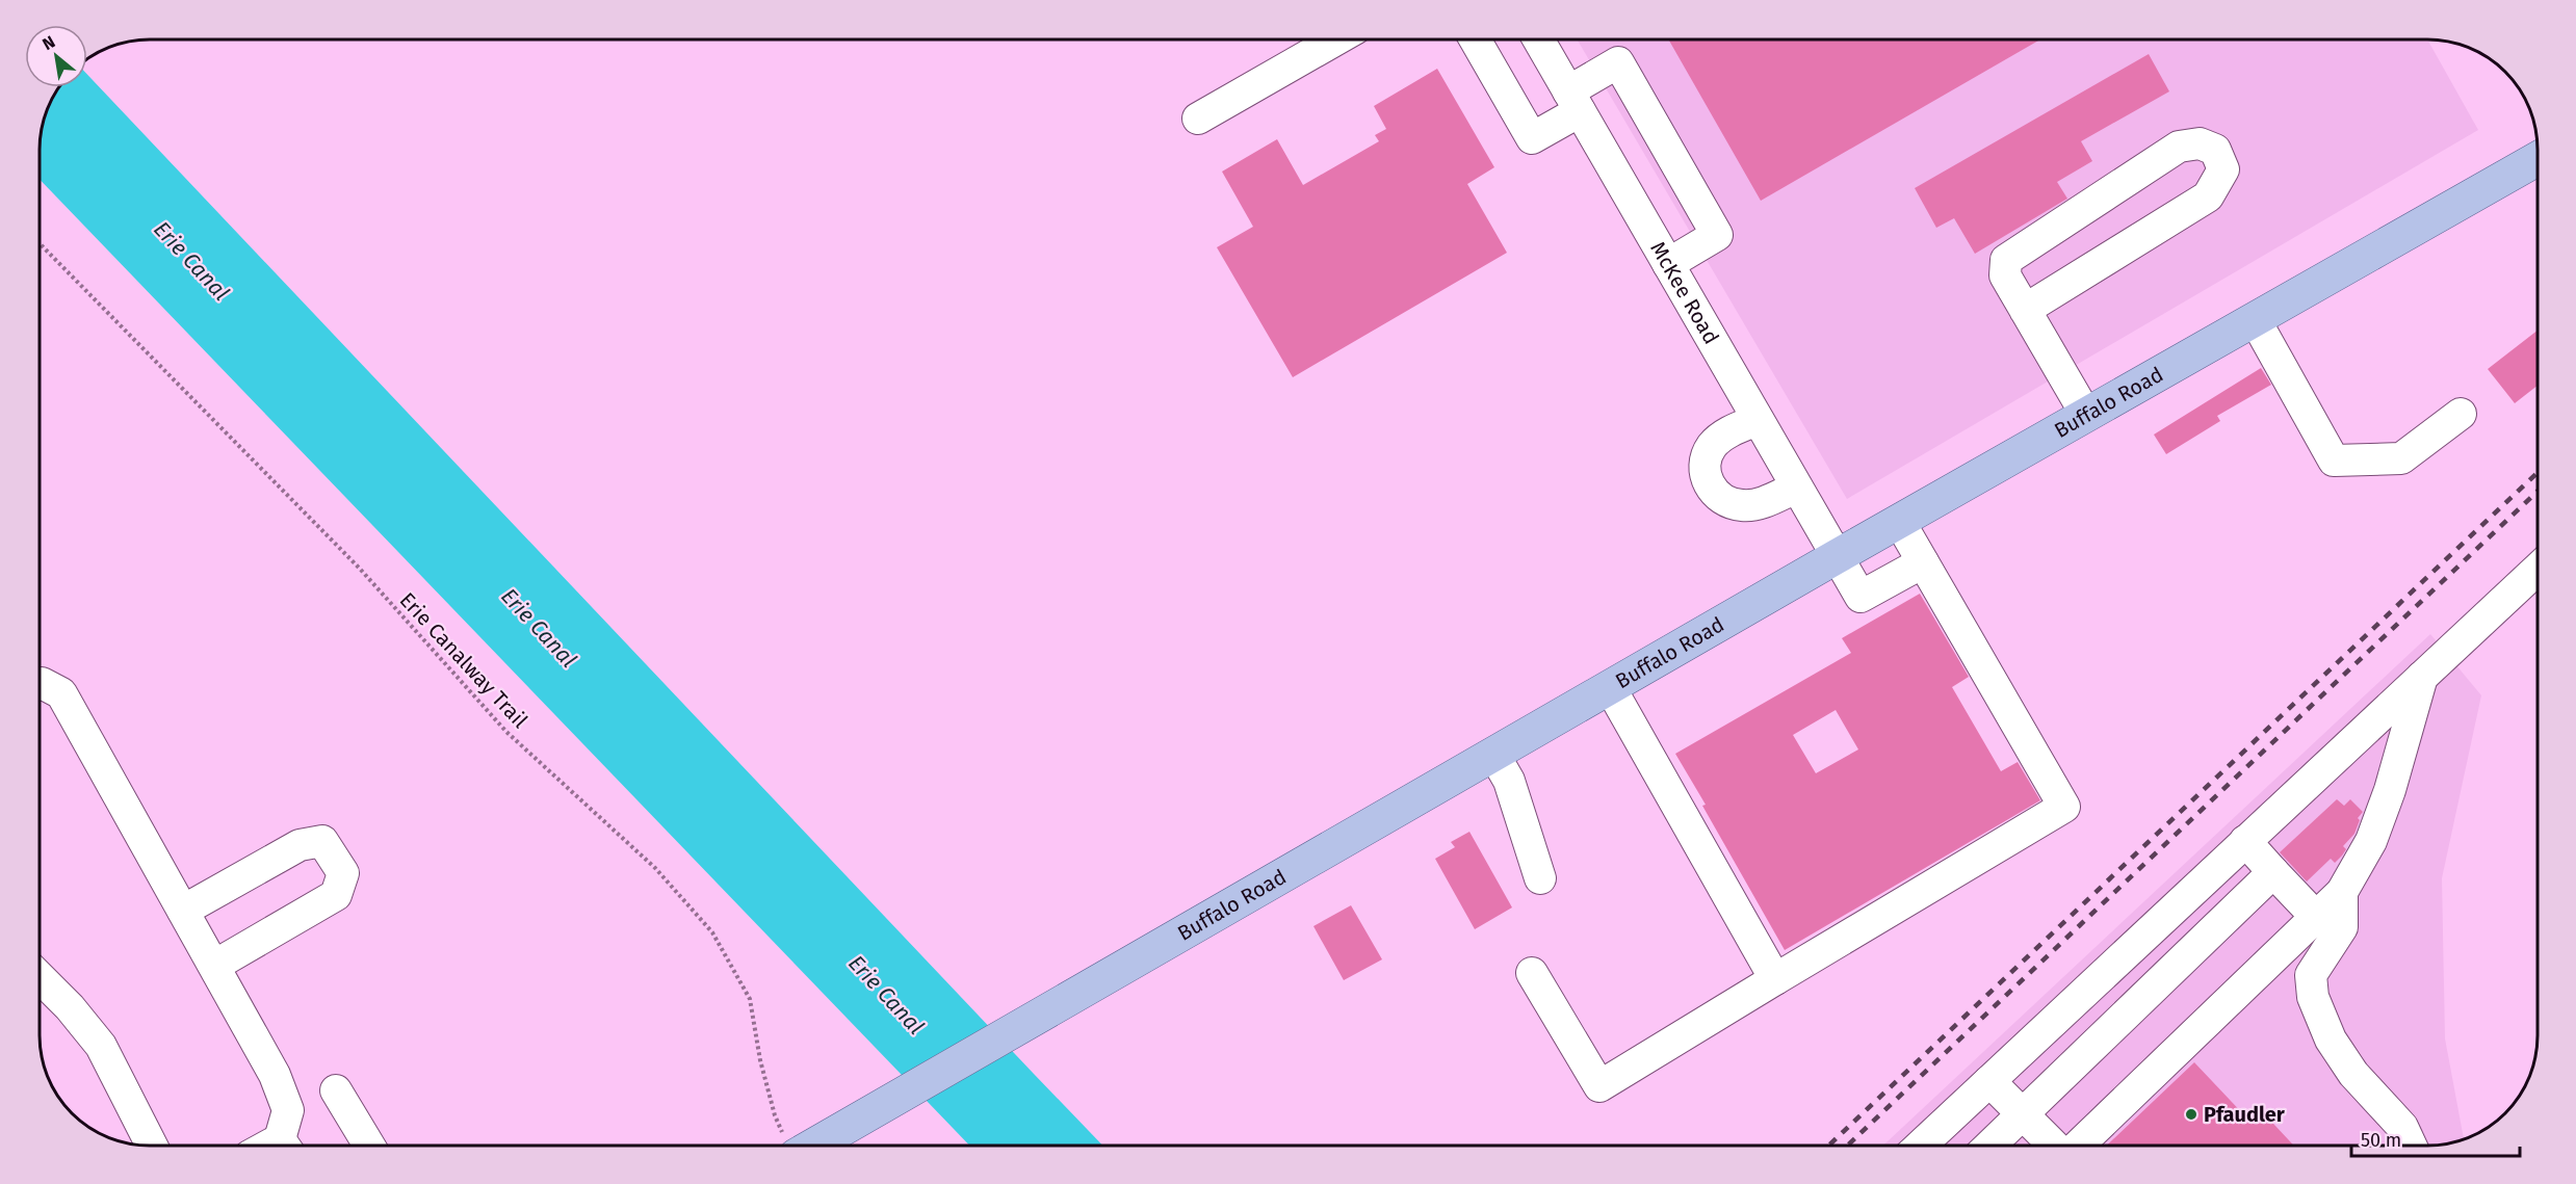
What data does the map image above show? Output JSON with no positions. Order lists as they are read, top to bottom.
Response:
{
  "streets": {
    "main road": ["Buffalo Road"],
    "street": ["McKee Road"],
    "path": ["Erie Canalway Trail"]
  },
  "crossings": [
    ["McKee Road", "Buffalo Road"],
    ["Buffalo Road", "Erie Canalway Trail"]
  ],
  "water": ["Erie Canal"],
  "places": ["Pfaudler"],
  "scale_bar": "50 m",
  "north": "top left"
}
